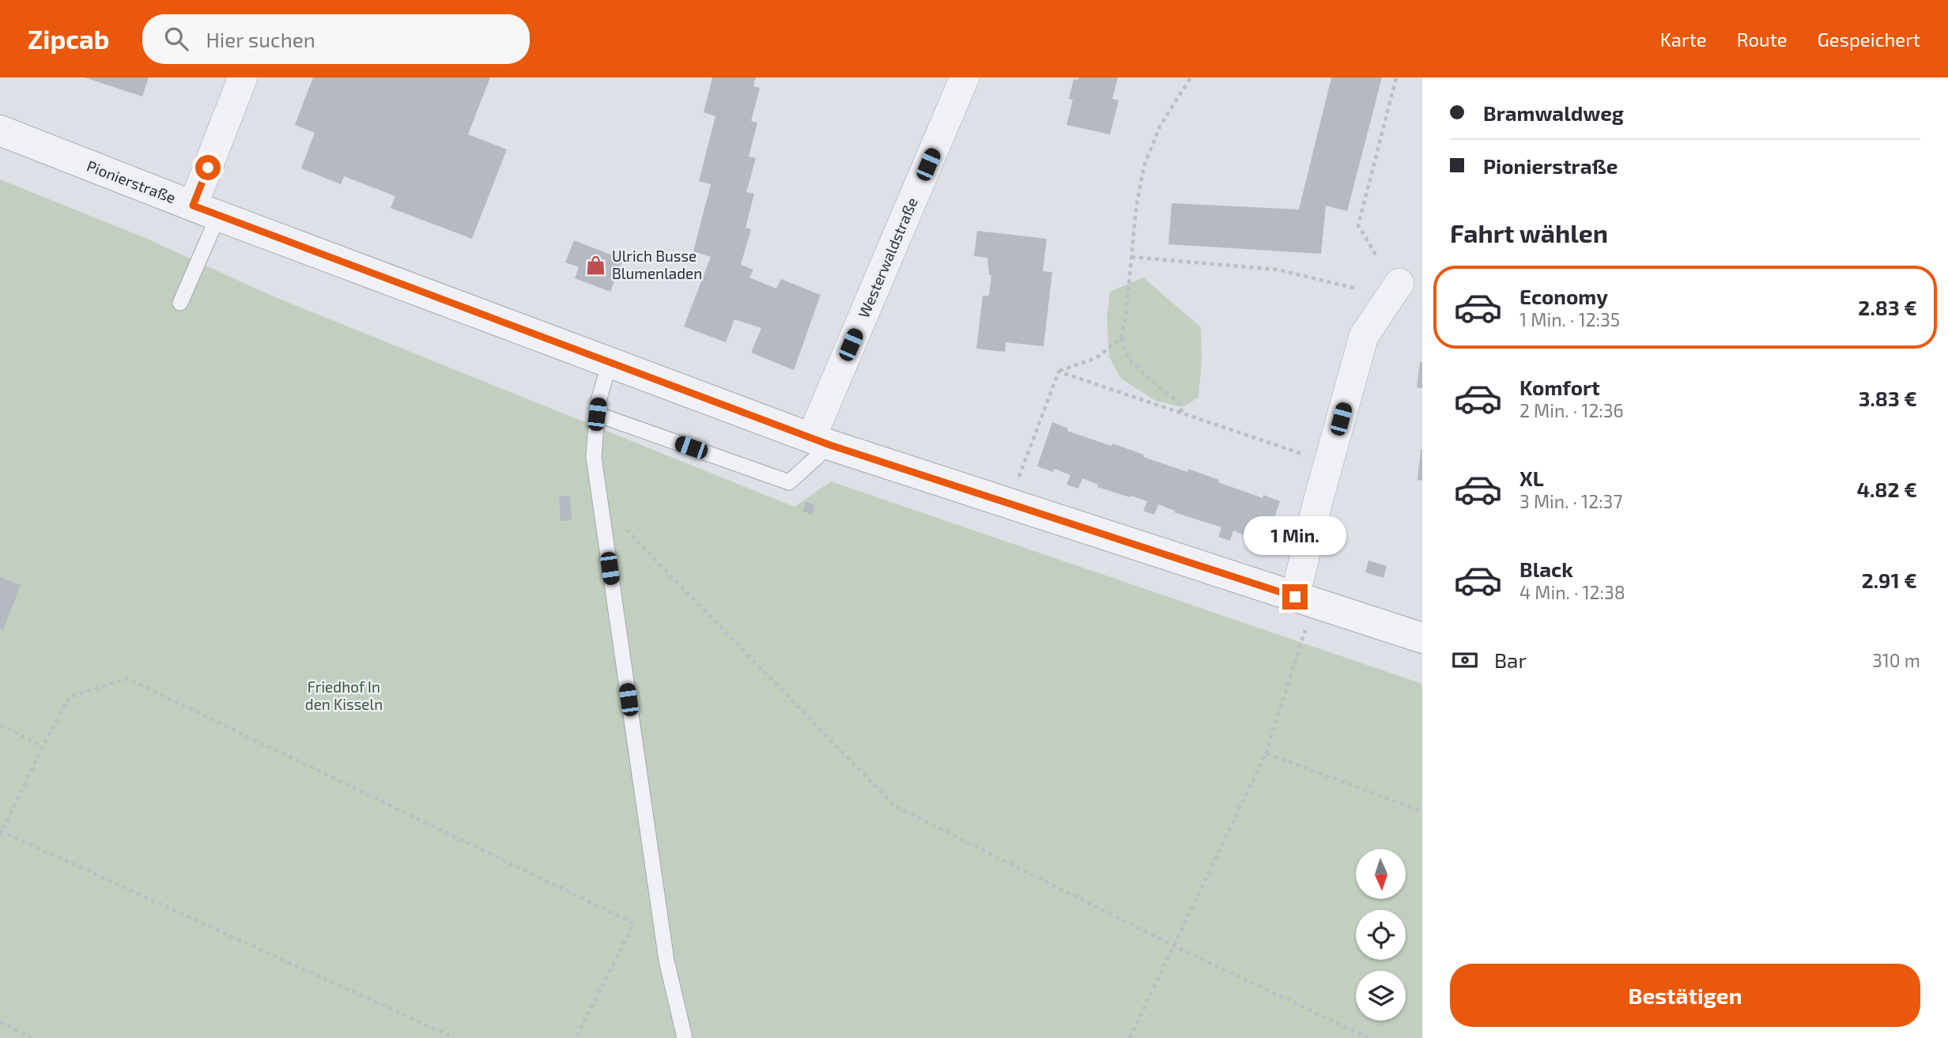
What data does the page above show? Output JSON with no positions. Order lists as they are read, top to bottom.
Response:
{
  "streets": {
    "street": ["Pionierstraße", "Westerwaldstraße"]
  },
  "crossings": [
    ["Pionierstraße", "Westerwaldstraße"]
  ],
  "parks": ["Friedhof In den Kisseln"],
  "places": {
    "shop": ["Ulrich Busse Blumenladen"]
  },
  "north": "bottom",
  "page": {
    "header": "Zipcab",
    "search": "Hier suchen",
    "nav": ["Karte", "Route", "Gespeichert"],
    "banner": ["Bramwaldweg", "Pionierstraße"],
    "heading": "Fahrt wählen",
    "list": [
      {
        "name": "Economy",
        "note": "1 Min. · 12:35",
        "value": "2.83 €"
      },
      {
        "name": "Komfort",
        "note": "2 Min. · 12:36",
        "value": "3.83 €"
      },
      {
        "name": "XL",
        "note": "3 Min. · 12:37",
        "value": "4.82 €"
      },
      {
        "name": "Black",
        "note": "4 Min. · 12:38",
        "value": "2.91 €"
      }
    ],
    "bubble": "1 Min.",
    "pay": ["Bar", "310 m"],
    "buttons": "Bestätigen"
  }
}
